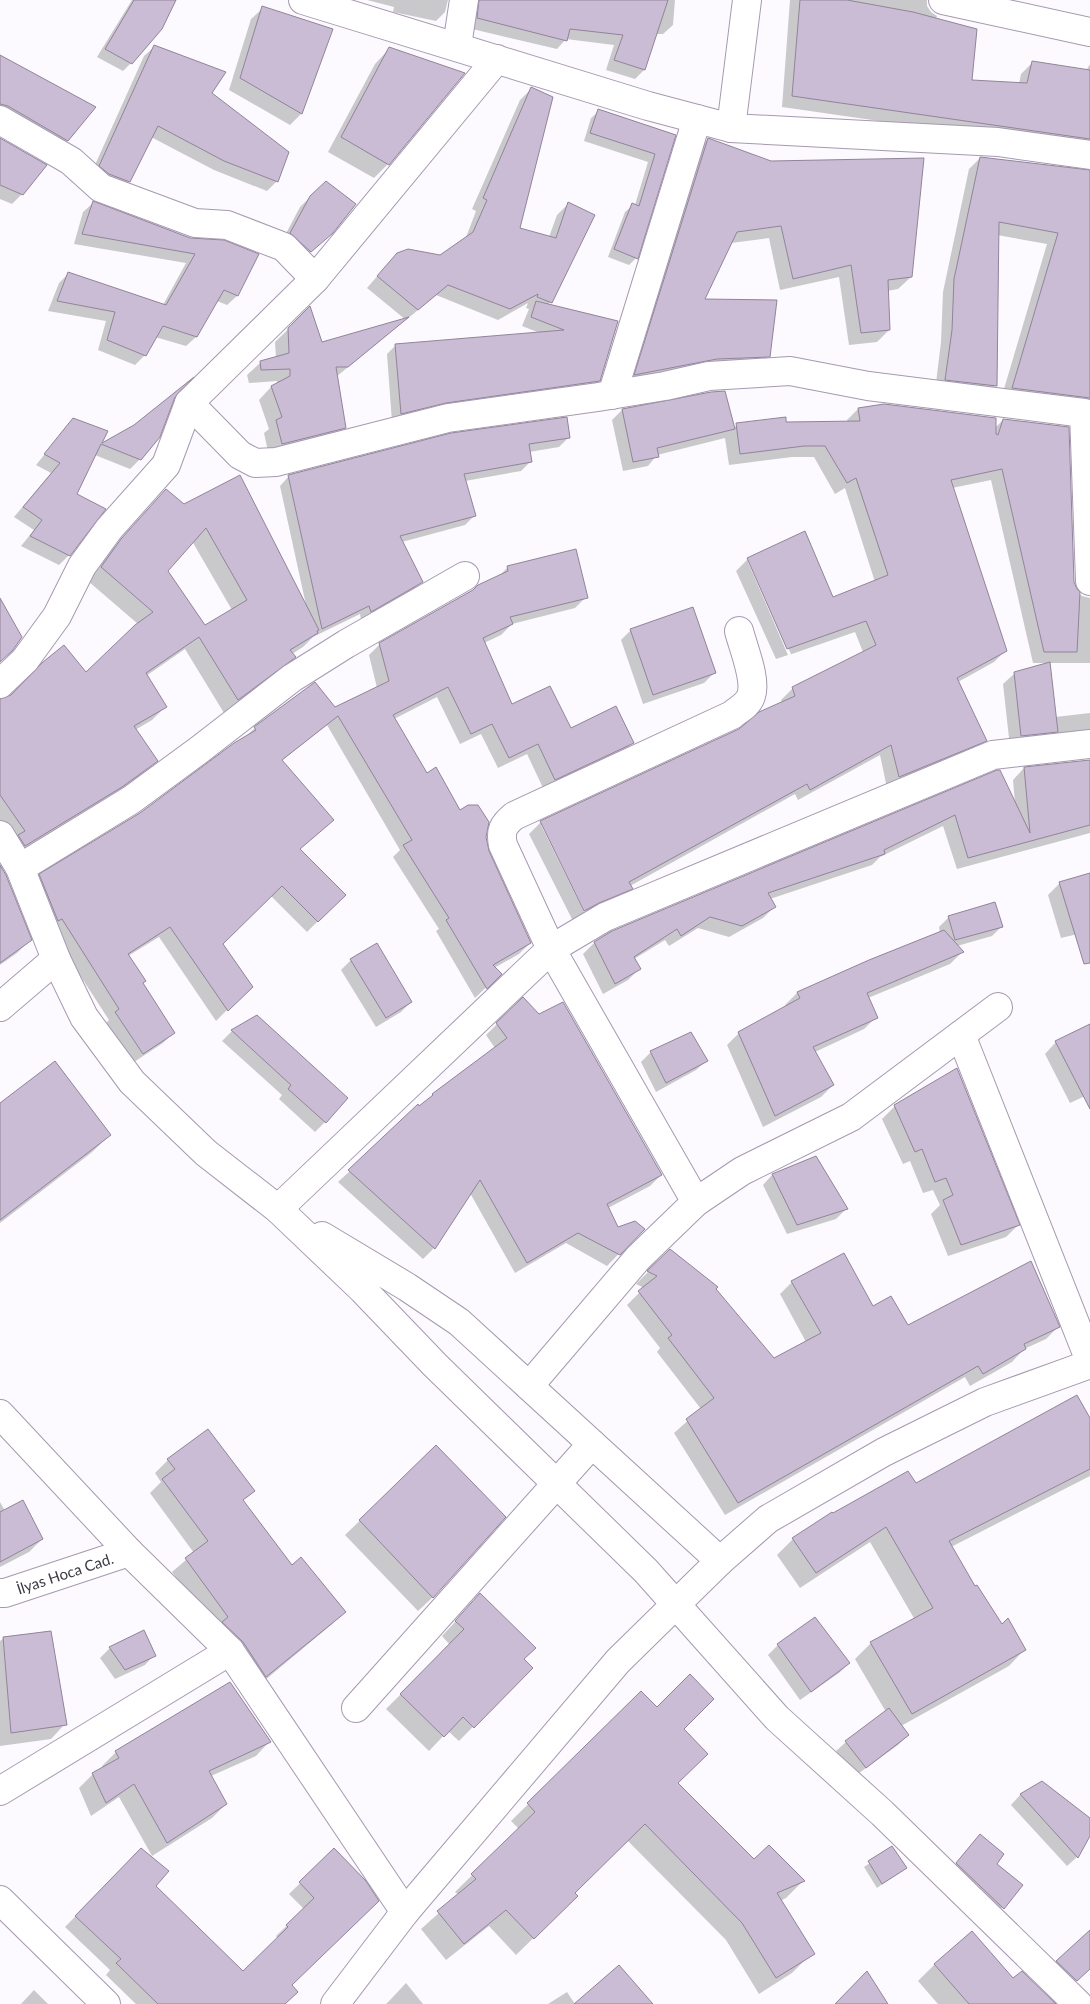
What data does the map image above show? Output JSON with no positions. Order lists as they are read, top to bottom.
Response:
{
  "streets": {
    "street": ["İlyas Hoca Cad."]
  }
}
